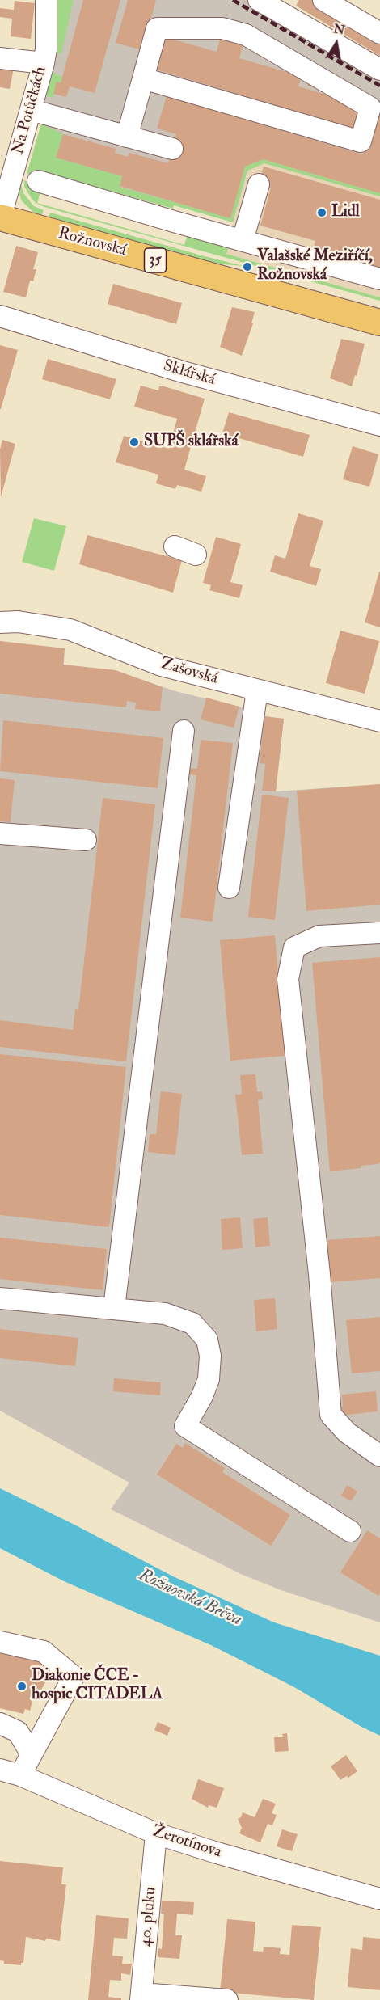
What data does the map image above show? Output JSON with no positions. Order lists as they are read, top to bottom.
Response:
{
  "streets": {
    "main road": ["Rožnovská", "35"],
    "street": [
      "Na Potůčkách",
      "Sklářská",
      "Zašovská",
      "Žerotínova",
      "40. pluku"
    ]
  },
  "crossings": [
    ["Na Potůčkách", "Rožnovská"],
    ["Žerotínova", "40. pluku"]
  ],
  "water": ["Rožnovská Bečva"],
  "places": [
    "Lidl",
    "Valašské Meziříčí, Rožnovská",
    "SUPŠ sklářská",
    "Diakonie ČCE - hospic CITADELA"
  ],
  "north": "top"
}
